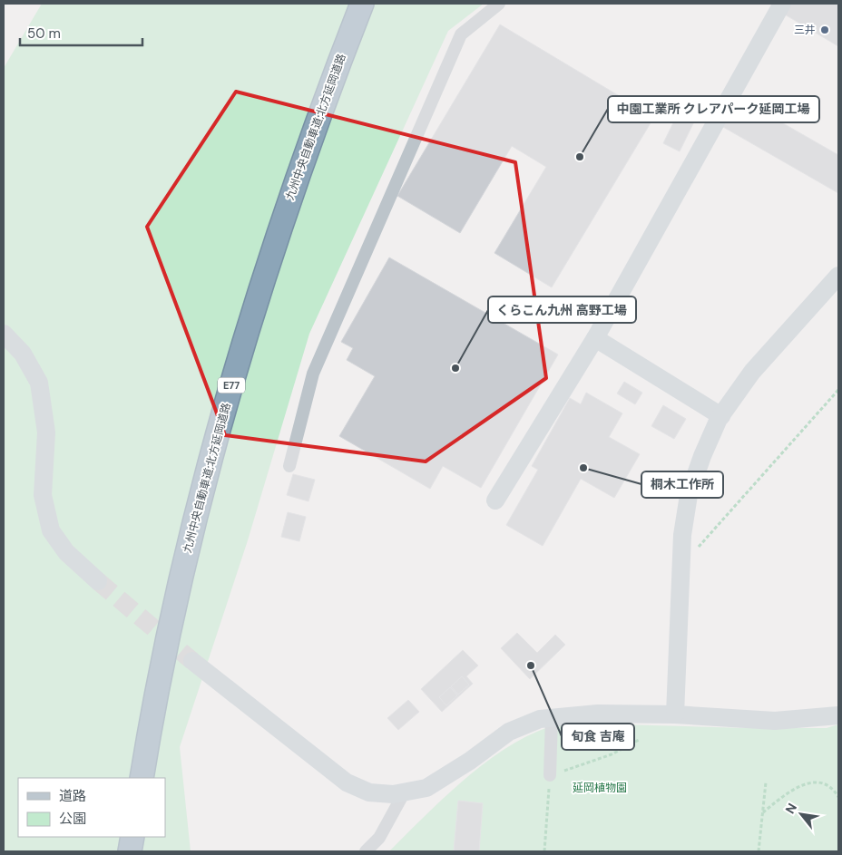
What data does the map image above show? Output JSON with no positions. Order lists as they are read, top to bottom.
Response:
{
  "streets": {
    "highway": ["九州中央自動車道;北方延岡道路", "E77"]
  },
  "parks": ["延岡植物園"],
  "places": [
    "三井",
    "中園工業所 クレアパーク延岡工場",
    "くらこん九州 高野工場",
    "桐木工作所",
    "旬食 吉庵"
  ],
  "legend": ["道路", "公園"],
  "scale_bar": "50 m",
  "north": "top left"
}
